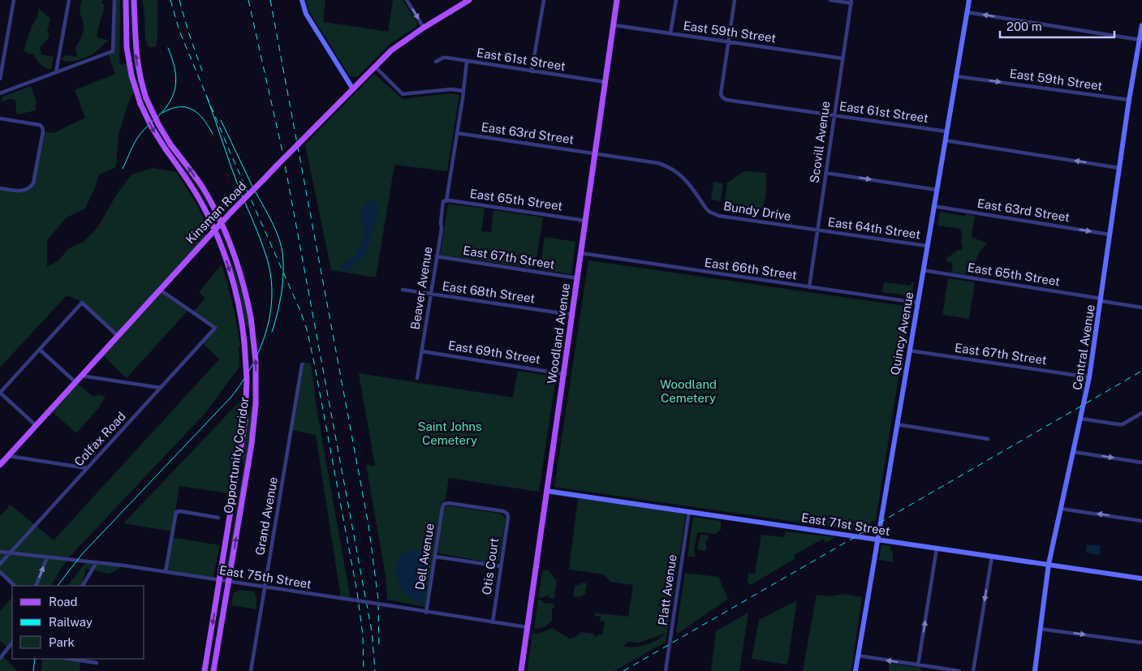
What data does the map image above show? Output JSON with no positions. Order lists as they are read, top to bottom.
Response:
{
  "streets": {
    "main road": ["Kinsman Road", "Woodland Avenue", "Opportunity Corridor"],
    "street": [
      "East 59th Street",
      "East 61st Street",
      "East 63rd Street",
      "Scovill Avenue",
      "East 65th Street",
      "Bundy Drive",
      "East 64th Street",
      "East 67th Street",
      "East 66th Street",
      "Beaver Avenue",
      "East 68th Street",
      "Quincy Avenue",
      "Central Avenue",
      "East 69th Street",
      "Colfax Road",
      "Grand Avenue",
      "East 71st Street",
      "Dell Avenue",
      "Otis Court",
      "East 75th Street",
      "Platt Avenue"
    ]
  },
  "crossings": [
    ["East 59th Street", "East 61st Street"],
    ["East 59th Street", "Scovill Avenue"],
    ["East 59th Street", "Woodland Avenue"],
    ["East 59th Street", "Quincy Avenue"],
    ["East 59th Street", "Central Avenue"],
    ["East 61st Street", "Scovill Avenue"],
    ["East 61st Street", "Beaver Avenue"],
    ["East 61st Street", "Woodland Avenue"],
    ["East 61st Street", "Quincy Avenue"],
    ["East 63rd Street", "Bundy Drive"],
    ["East 63rd Street", "Beaver Avenue"],
    ["East 63rd Street", "Woodland Avenue"],
    ["East 63rd Street", "Quincy Avenue"],
    ["East 63rd Street", "Central Avenue"],
    ["Scovill Avenue", "Bundy Drive"],
    ["Scovill Avenue", "East 64th Street"],
    ["Scovill Avenue", "East 66th Street"],
    ["East 65th Street", "Beaver Avenue"],
    ["East 65th Street", "Woodland Avenue"],
    ["East 65th Street", "Quincy Avenue"],
    ["East 65th Street", "Central Avenue"],
    ["Bundy Drive", "East 64th Street"],
    ["Bundy Drive", "Woodland Avenue"],
    ["Kinsman Road", "Colfax Road"],
    ["Kinsman Road", "Opportunity Corridor"],
    ["East 64th Street", "Quincy Avenue"],
    ["East 67th Street", "Beaver Avenue"],
    ["East 67th Street", "Woodland Avenue"],
    ["East 67th Street", "Quincy Avenue"],
    ["East 67th Street", "Central Avenue"],
    ["East 66th Street", "Woodland Avenue"],
    ["East 66th Street", "Quincy Avenue"],
    ["Beaver Avenue", "East 68th Street"],
    ["Beaver Avenue", "East 69th Street"],
    ["East 68th Street", "Woodland Avenue"],
    ["Woodland Avenue", "East 69th Street"],
    ["Woodland Avenue", "East 71st Street"],
    ["Woodland Avenue", "East 75th Street"],
    ["Quincy Avenue", "East 71st Street"],
    ["Central Avenue", "East 71st Street"],
    ["Colfax Road", "East 75th Street"],
    ["Opportunity Corridor", "East 75th Street"],
    ["Grand Avenue", "East 75th Street"],
    ["East 71st Street", "Platt Avenue"],
    ["Dell Avenue", "Otis Court"],
    ["Dell Avenue", "East 75th Street"],
    ["Otis Court", "East 75th Street"]
  ],
  "one_way": ["East 59th Street", "East 63rd Street"],
  "parks": ["Woodland Cemetery", "Saint Johns Cemetery"],
  "legend": ["Road", "Railway", "Park"],
  "scale_bar": "200 m"
}
